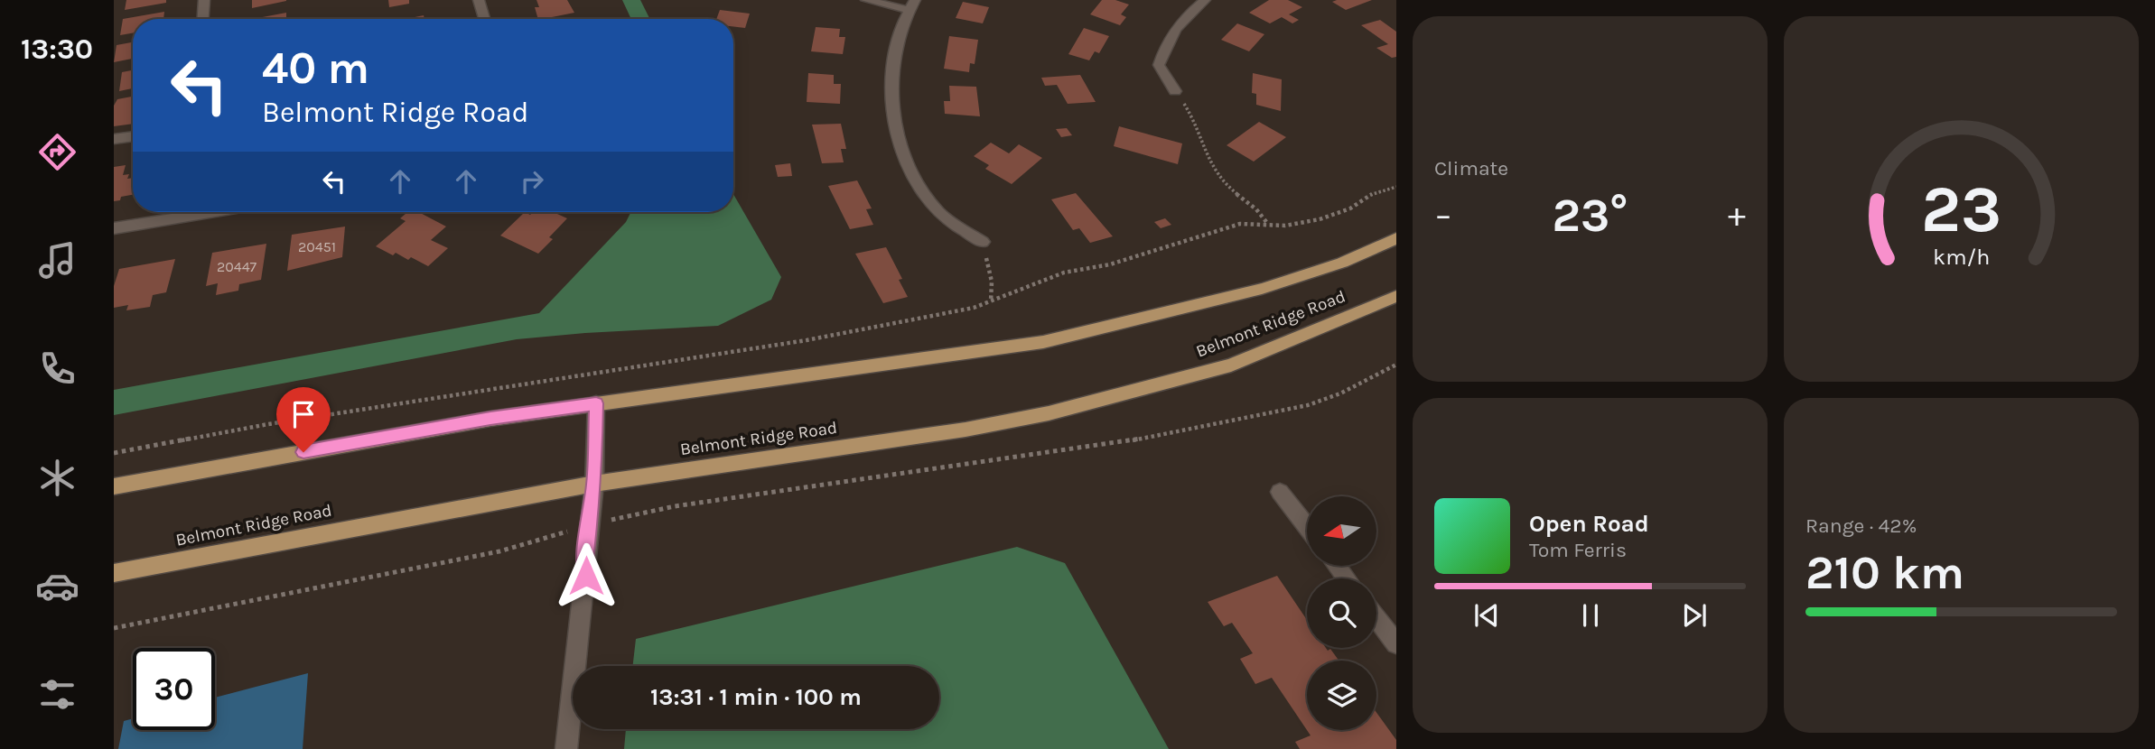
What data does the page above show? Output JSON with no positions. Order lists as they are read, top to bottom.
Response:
{
  "streets": {
    "main road": ["Belmont Ridge Road"]
  },
  "house_numbers": ["20451", "20447"],
  "north": "left",
  "page": {
    "tabs": "13:30",
    "tile": [
      "Climate",
      ["Range · 42%", "210 km"]
    ],
    "turn": ["40 m", "Belmont Ridge Road"],
    "heat": ["−", "23°", "+"],
    "song": ["Open Road", "Tom Ferris"],
    "limit": "30",
    "trip": "13:31 · 1 min · 100 m",
    "gauge": ["23", "km/h"]
  }
}
